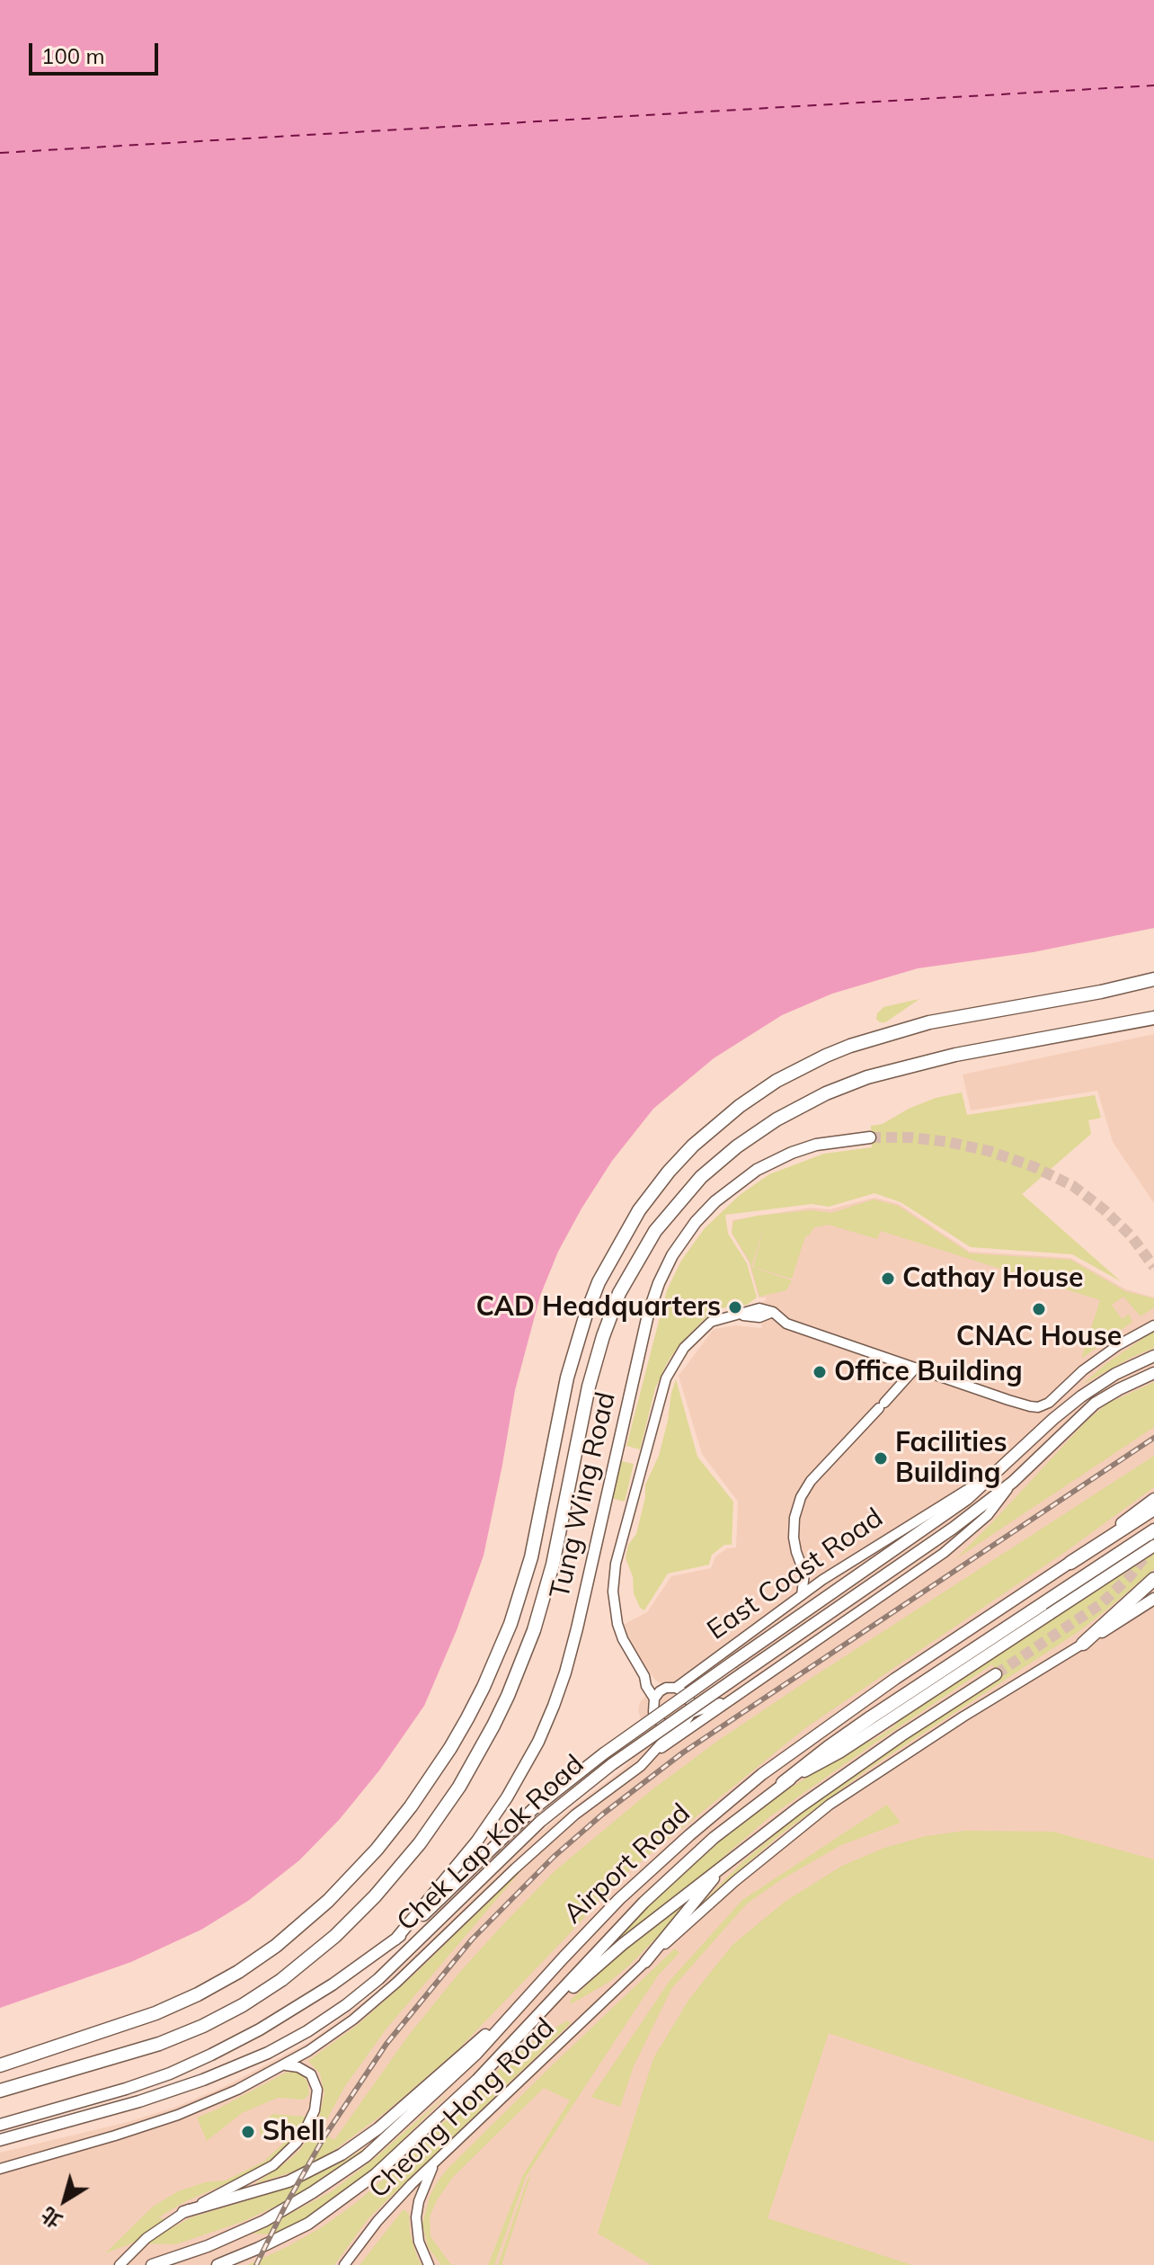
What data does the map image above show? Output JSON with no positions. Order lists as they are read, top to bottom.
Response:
{
  "streets": {
    "highway": ["Airport Road"],
    "main road": ["Tung Wing Road", "East Coast Road", "Chek Lap Kok Road"],
    "street": ["Cheong Hong Road"]
  },
  "crossings": [
    ["Tung Wing Road", "Chek Lap Kok Road"],
    ["East Coast Road", "Chek Lap Kok Road"]
  ],
  "places": [
    "Cathay House",
    "CAD Headquarters",
    "CNAC House",
    "Office Building",
    "Facilities Building",
    "Shell"
  ],
  "scale_bar": "100 m",
  "north": "bottom left"
}
